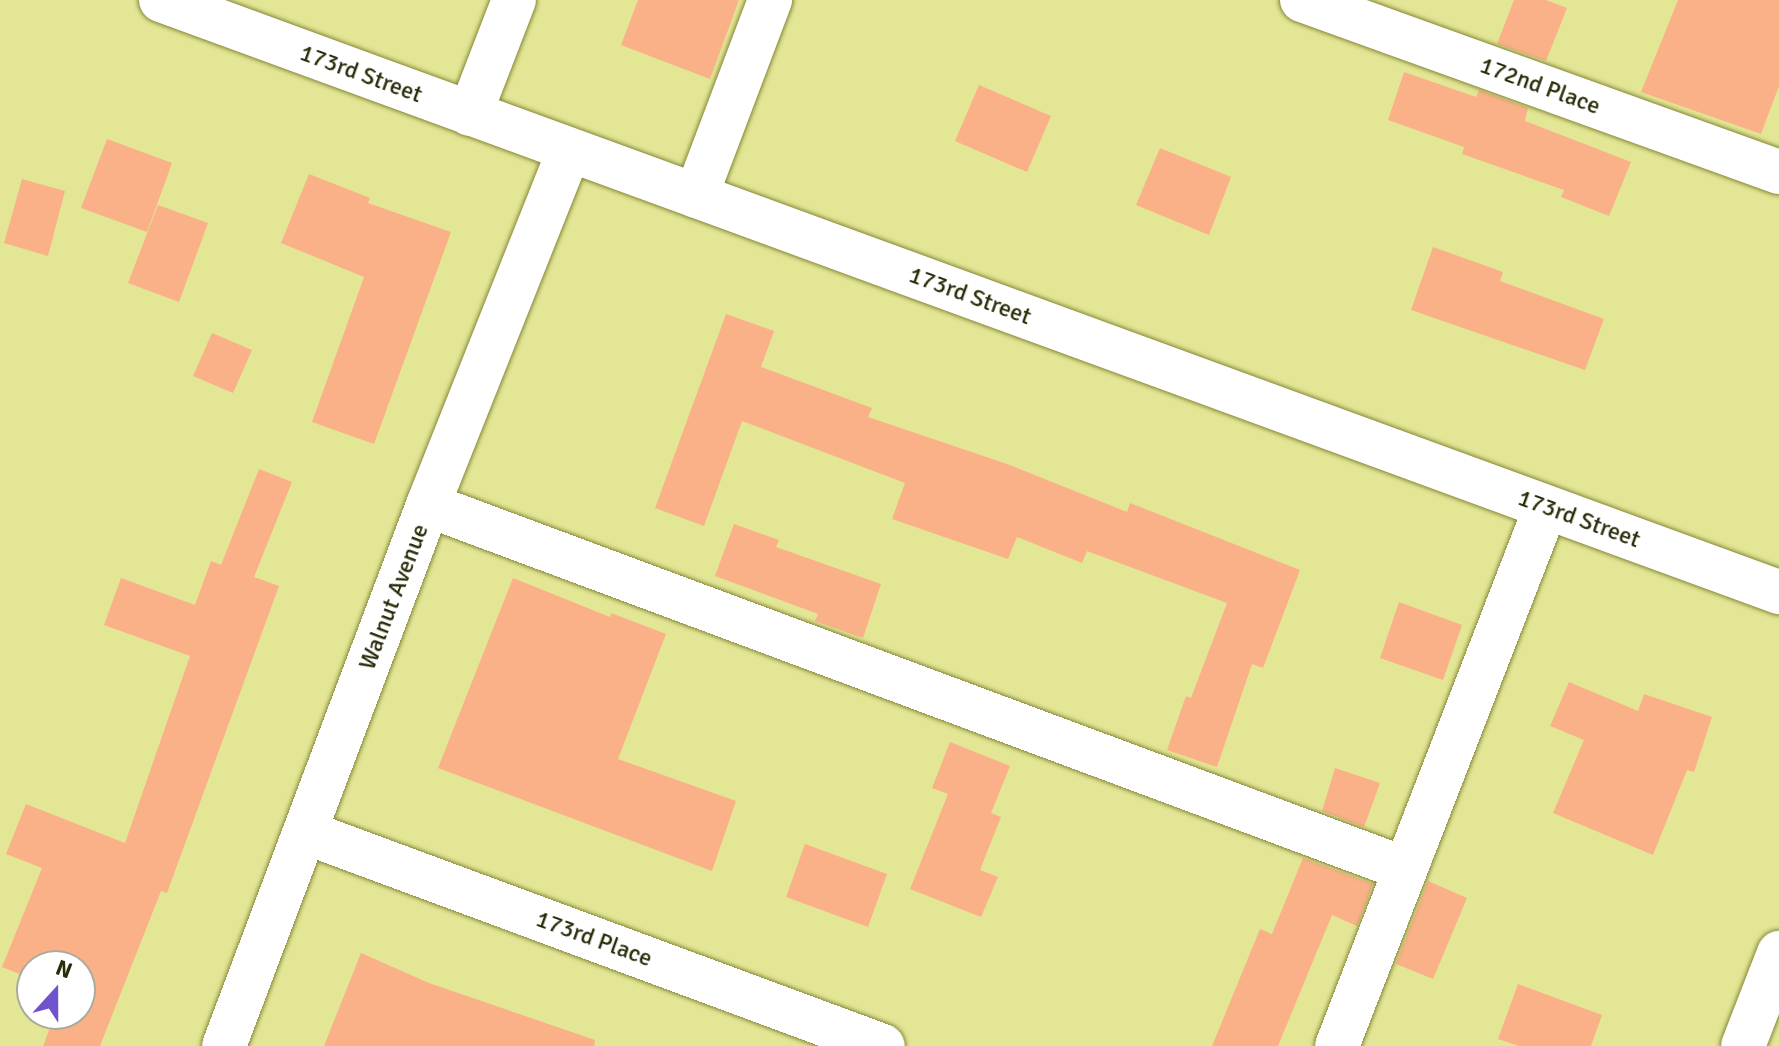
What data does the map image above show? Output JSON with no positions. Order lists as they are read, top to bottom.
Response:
{
  "streets": {
    "street": [
      "173rd Street",
      "172nd Place",
      "Walnut Avenue",
      "173rd Place"
    ]
  },
  "crossings": [
    ["173rd Street", "Walnut Avenue"],
    ["Walnut Avenue", "173rd Place"]
  ],
  "north": "top"
}
